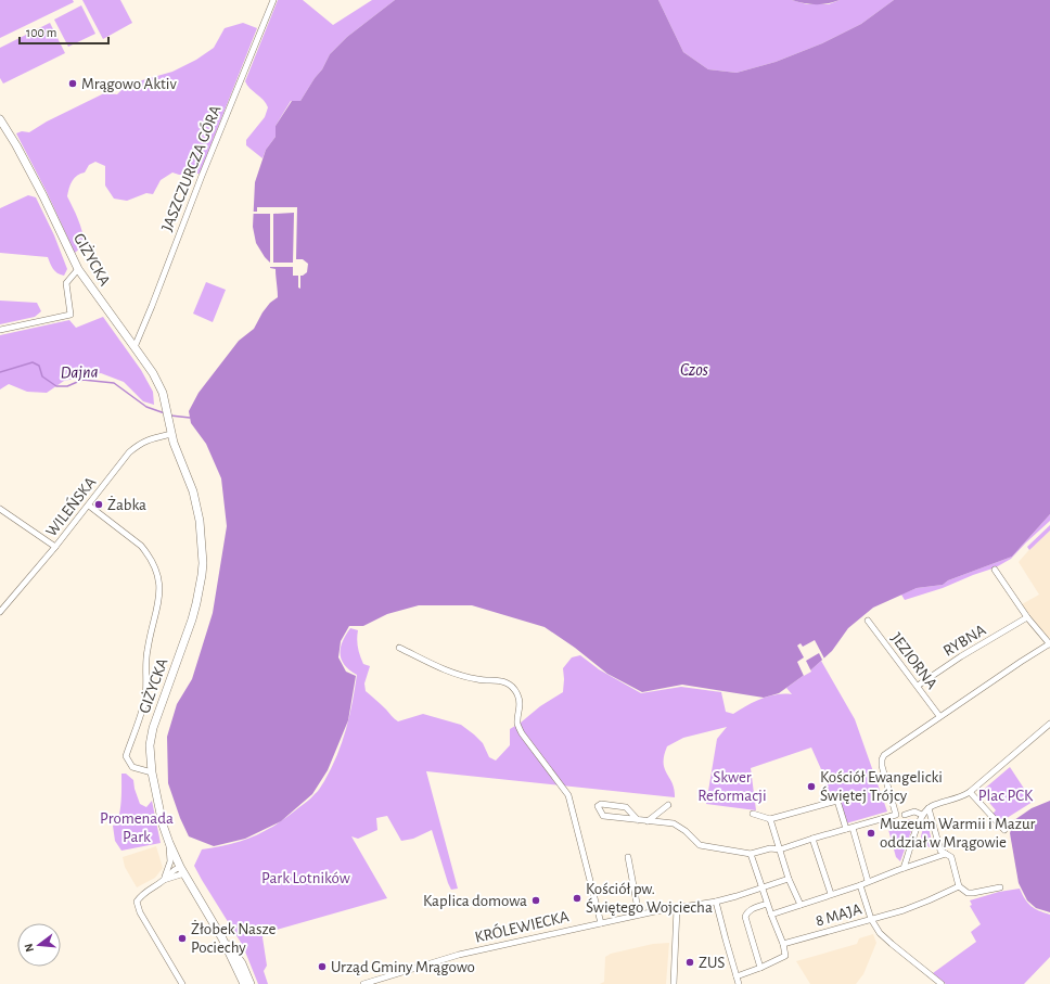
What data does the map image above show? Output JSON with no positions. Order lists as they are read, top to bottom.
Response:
{
  "streets": {
    "street": [
      "JASZCZURCZA GÓRA",
      "GIŻYCKA",
      "WILEŃSKA",
      "RYBNA",
      "JEZIORNA",
      "8 MAJA",
      "KRÓLEWIECKA"
    ]
  },
  "crossings": [
    ["JASZCZURCZA GÓRA", "GIŻYCKA"],
    ["GIŻYCKA", "WILEŃSKA"],
    ["RYBNA", "JEZIORNA"]
  ],
  "water": ["Czos", "Dajna"],
  "parks": [
    "Skwer Reformacji",
    "Plac PCK",
    "Promenada Park",
    "Park Lotników"
  ],
  "places": [
    "Mrągowo Aktiv",
    "Żabka",
    "Kościół Ewangelicki Świętej Trójcy",
    "Muzeum Warmii i Mazur oddział w Mrągowie",
    "Kościół pw. Świętego Wojciecha",
    "Kaplica domowa",
    "Żłobek Nasze Pociechy",
    "ZUS",
    "Urząd Gminy Mrągowo"
  ],
  "scale_bar": "100 m",
  "north": "left"
}
